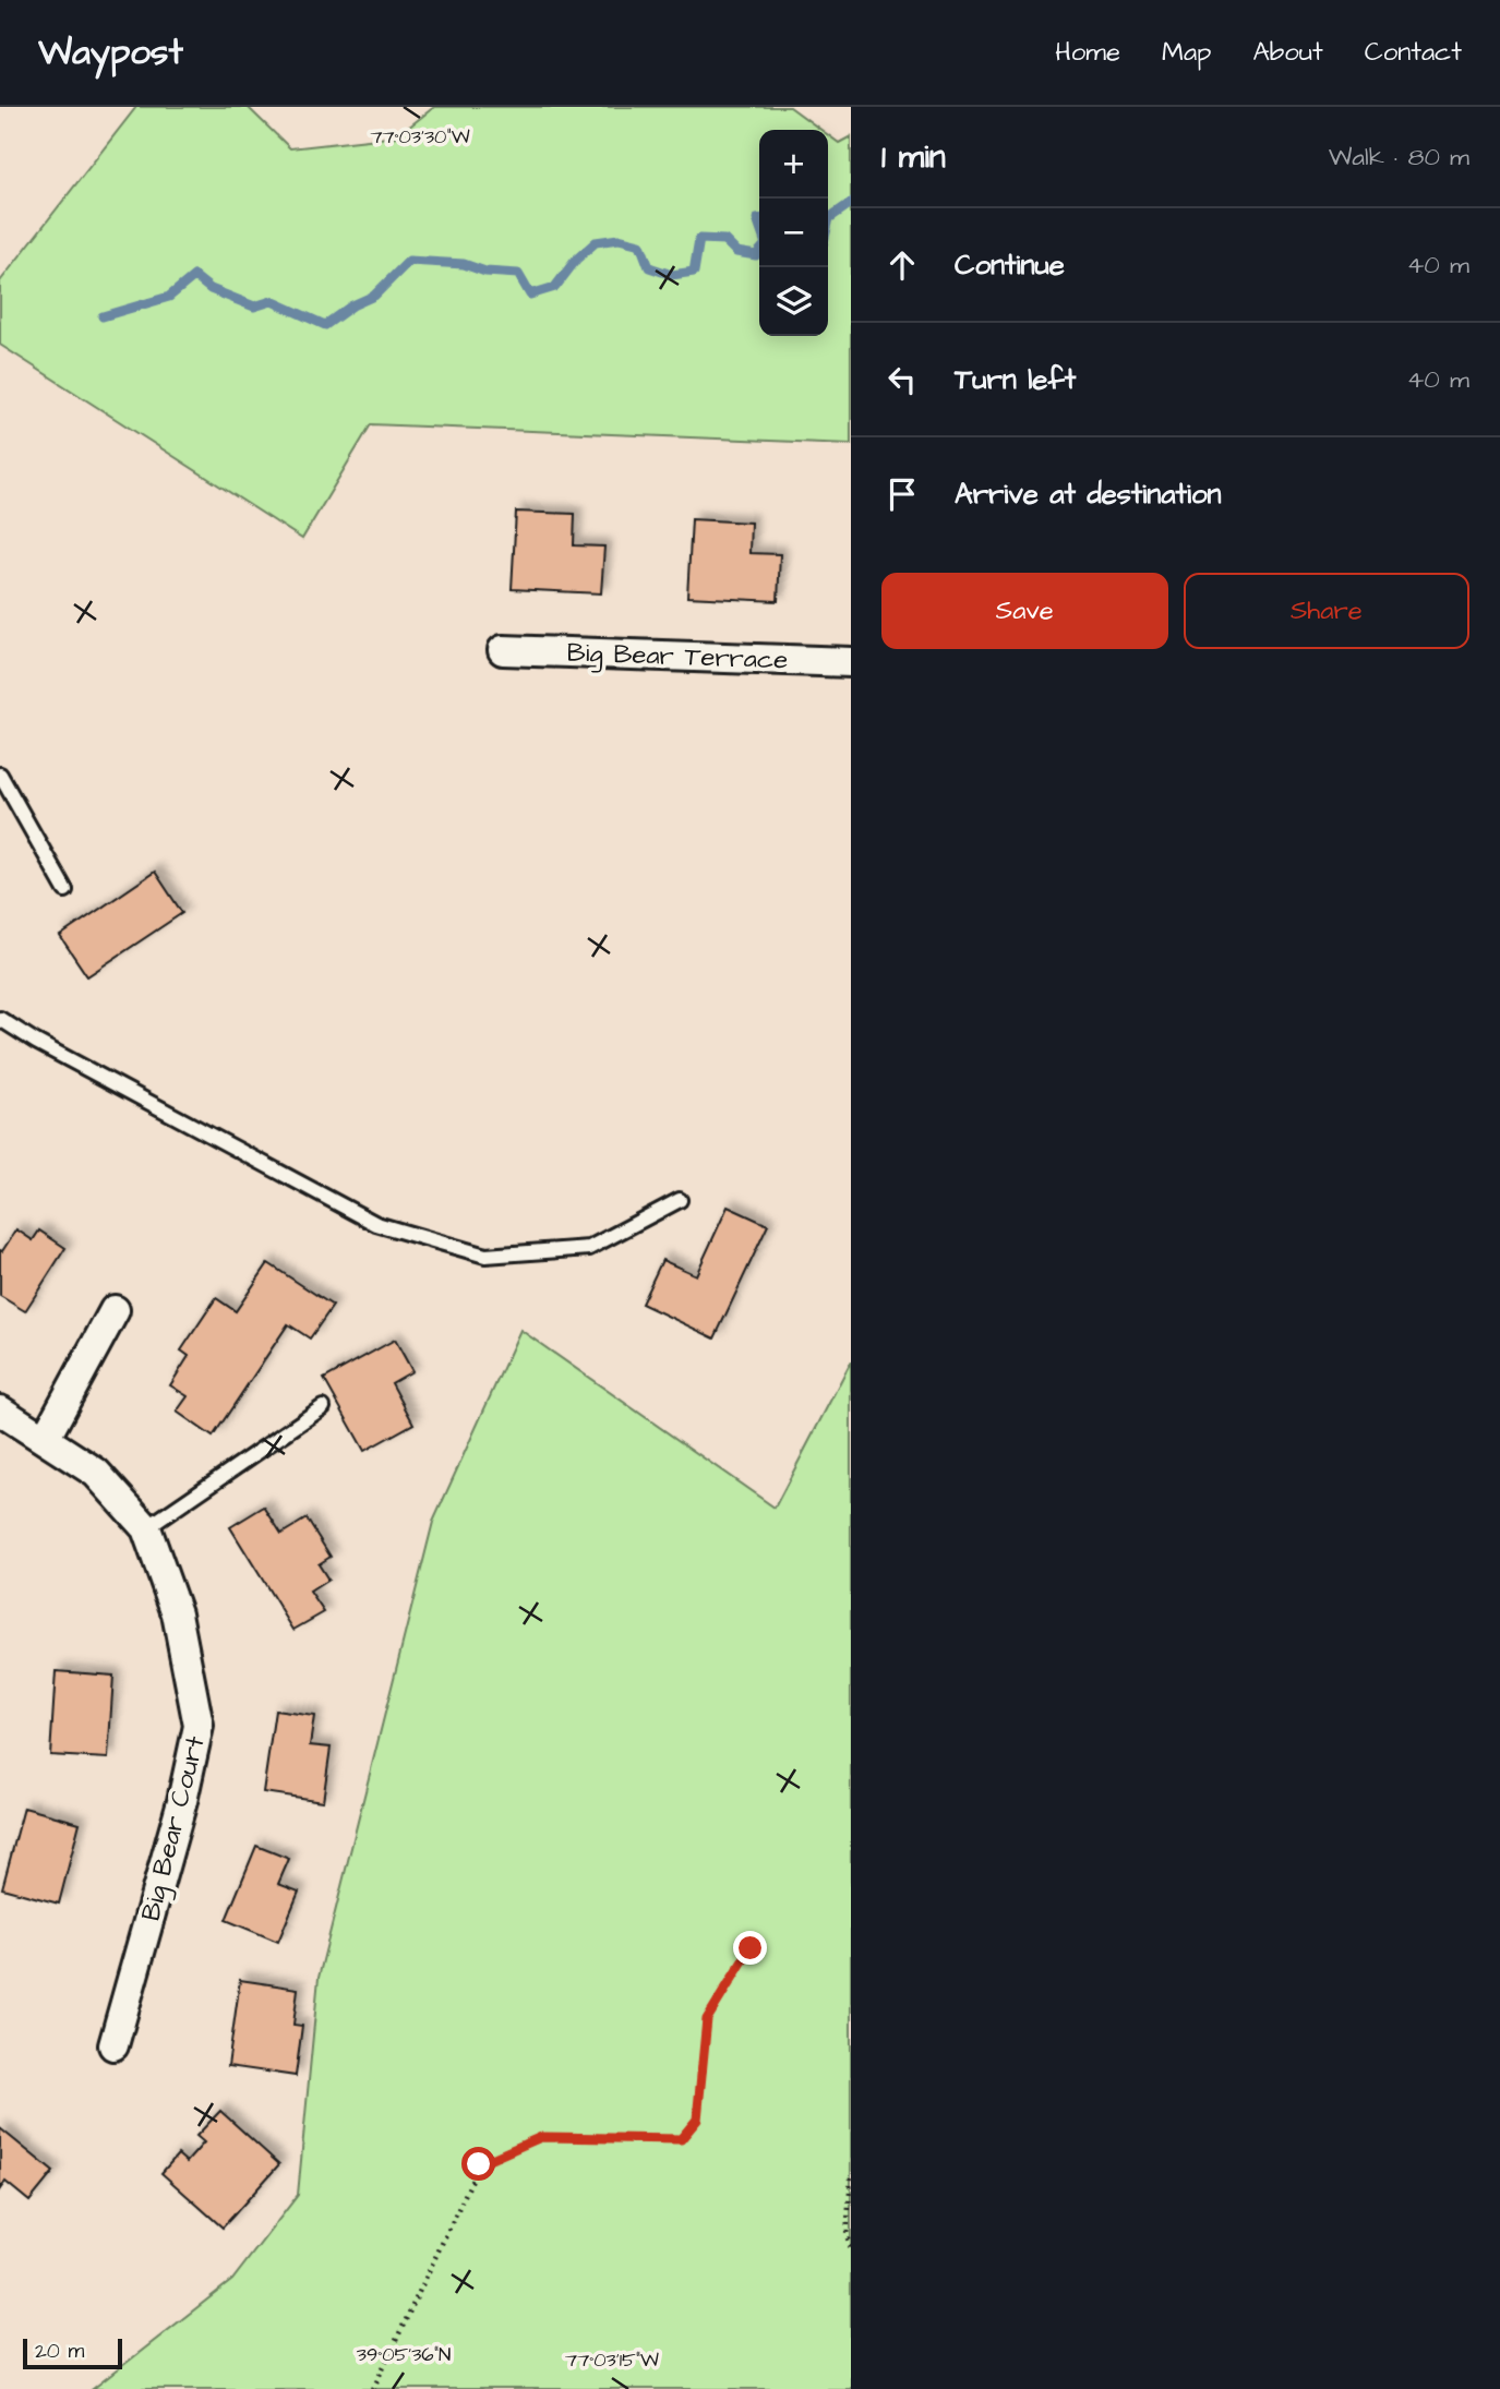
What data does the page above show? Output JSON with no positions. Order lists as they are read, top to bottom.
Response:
{
  "streets": {
    "street": ["Big Bear Terrace", "Big Bear Court"]
  },
  "scale_bar": "20 m",
  "page": {
    "header": "Waypost",
    "nav": [
      "Home",
      "Map",
      "About",
      "Contact"
    ],
    "heading": ["1 min", "Walk · 80 m"],
    "map_buttons": ["+", "−"],
    "list": [
      ["Continue", "40 m"],
      ["Turn left", "40 m"],
      "Arrive at destination"
    ],
    "buttons": ["Save", "Share"],
    "scale": "20 m"
  },
  "coordinates": ["77°03'30\"W", "39°05'36\"N", "77°03'15\"W"]
}
